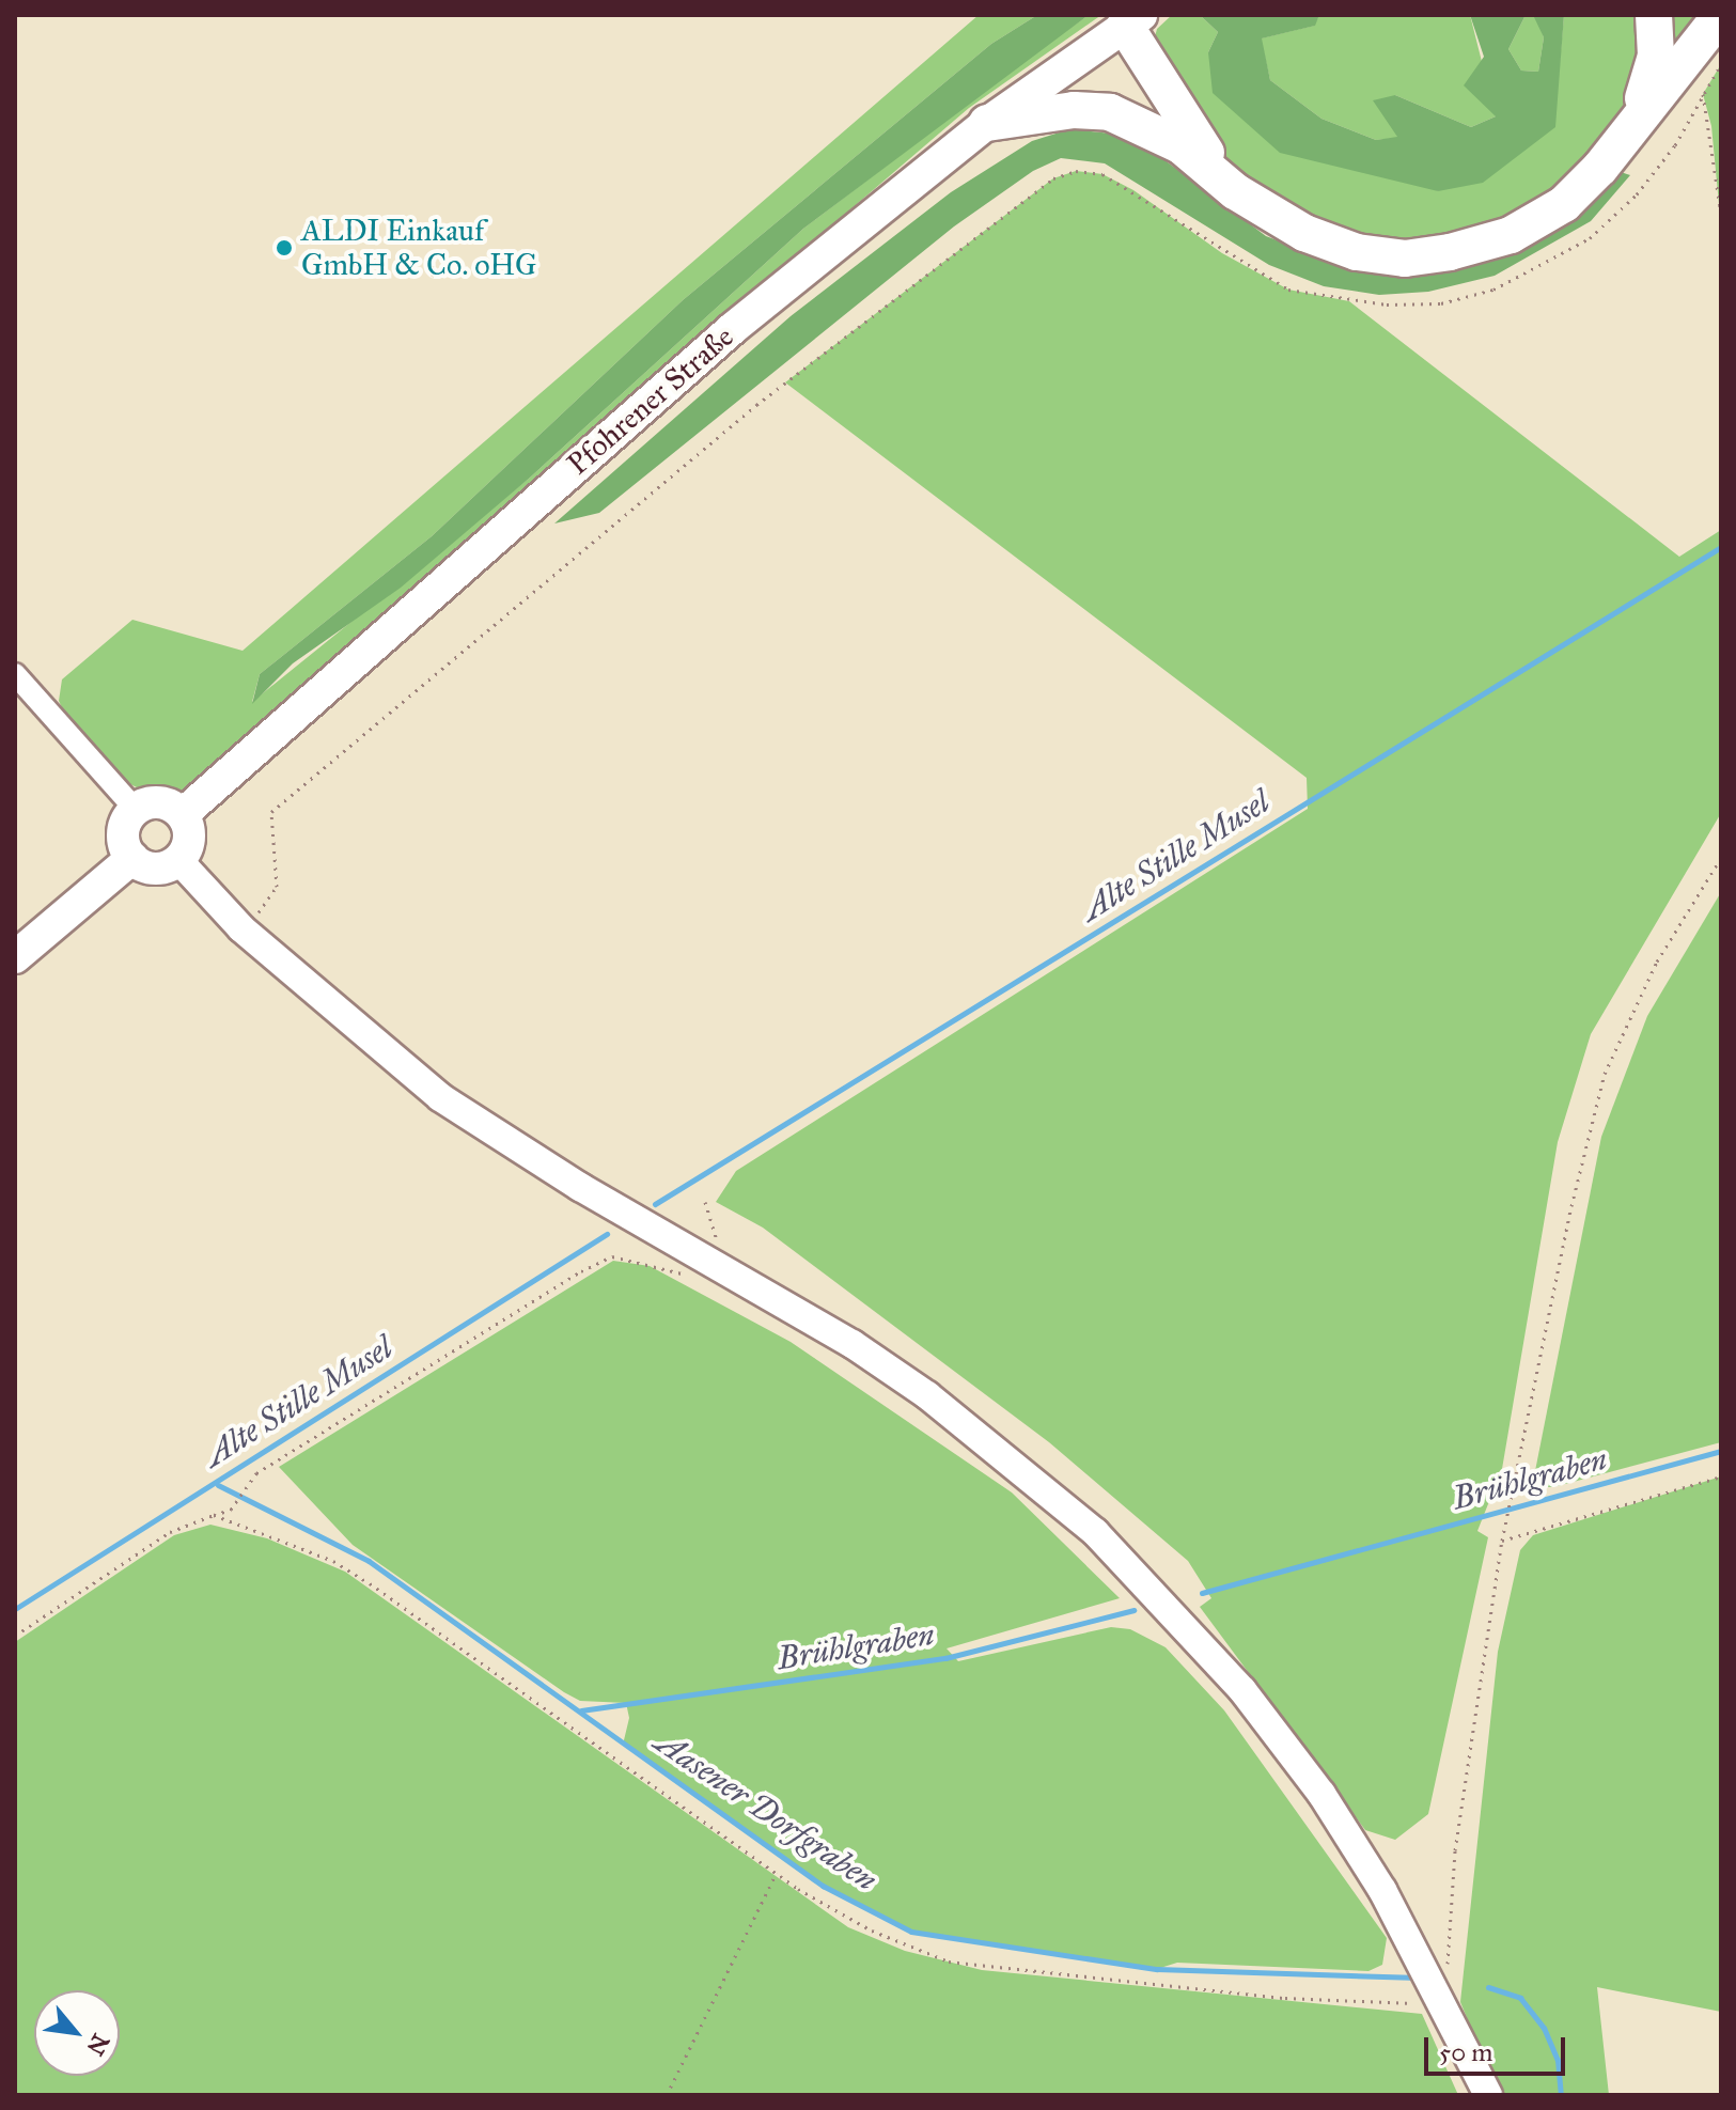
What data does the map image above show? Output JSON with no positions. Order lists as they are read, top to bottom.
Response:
{
  "streets": {
    "main road": ["Pfohrener Straße"]
  },
  "water": ["Alte Stille Musel", "Brühlgraben", "Aasener Dorfgraben"],
  "places": ["ALDI Einkauf GmbH & Co. oHG"],
  "scale_bar": "50 m",
  "north": "bottom right"
}
